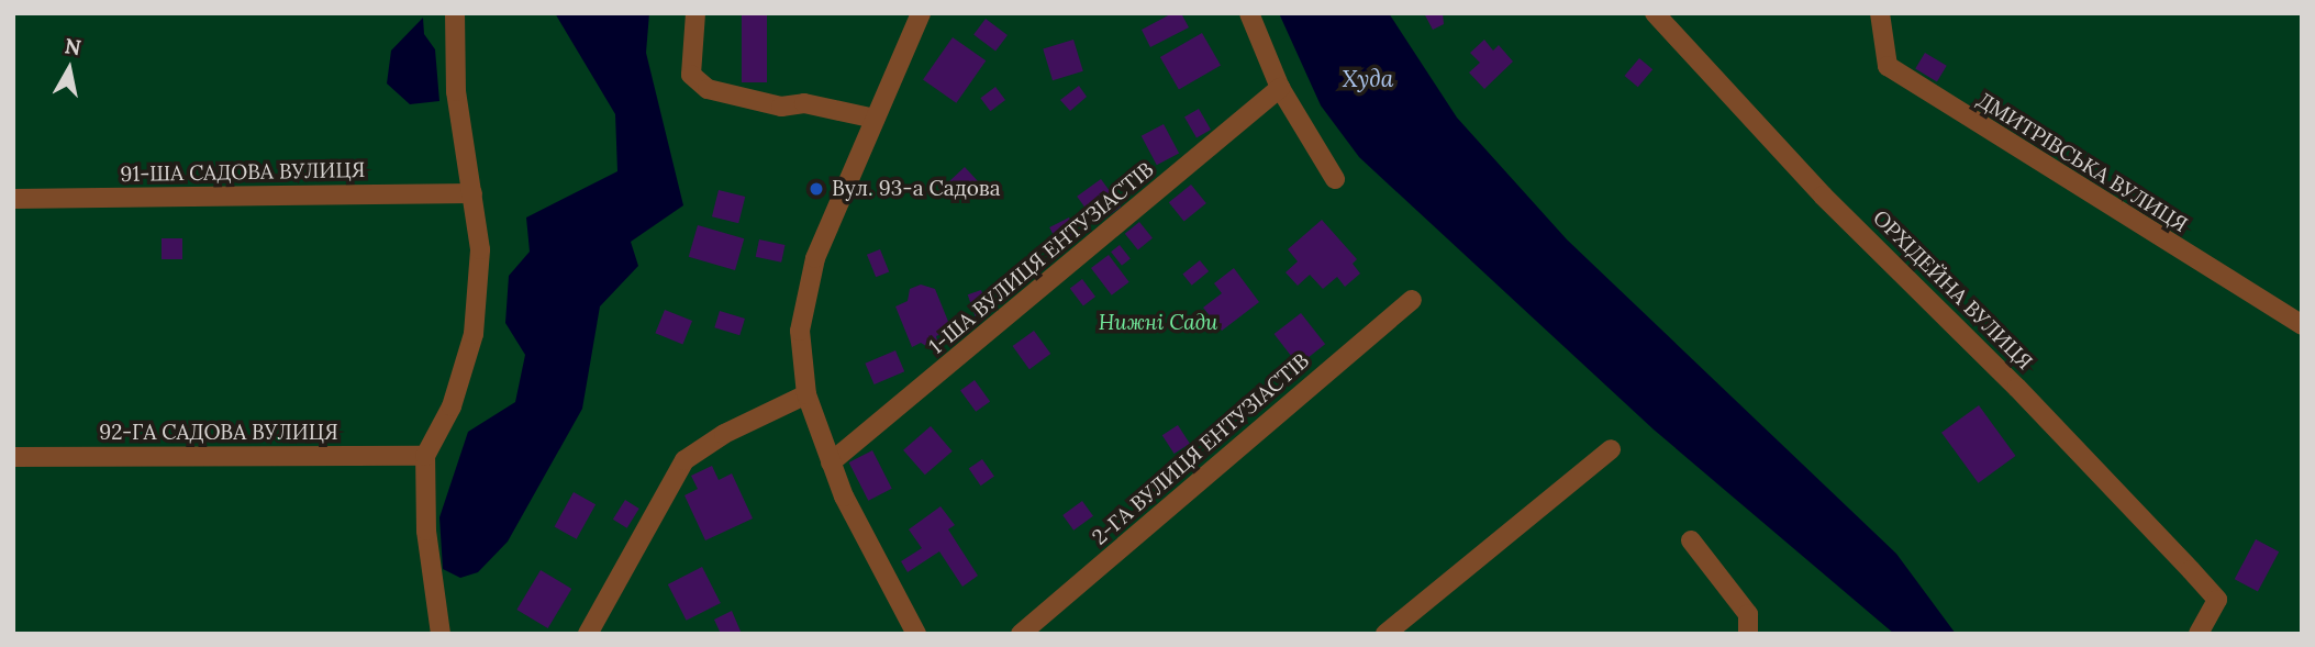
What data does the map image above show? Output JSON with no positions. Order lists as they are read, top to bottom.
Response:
{
  "streets": {
    "street": [
      "ДМИТРІВСЬКА ВУЛИЦЯ",
      "91-ША САДОВА ВУЛИЦЯ",
      "1-ША ВУЛИЦЯ ЕНТУЗІАСТІВ",
      "ОРХІДЕЙНА ВУЛИЦЯ",
      "92-ГА САДОВА ВУЛИЦЯ",
      "2-ГА ВУЛИЦЯ ЕНТУЗІАСТІВ"
    ]
  },
  "water": ["Худа"],
  "parks": ["Нижні Сади"],
  "places": ["Вул. 93-а Садова"],
  "north": "top"
}
